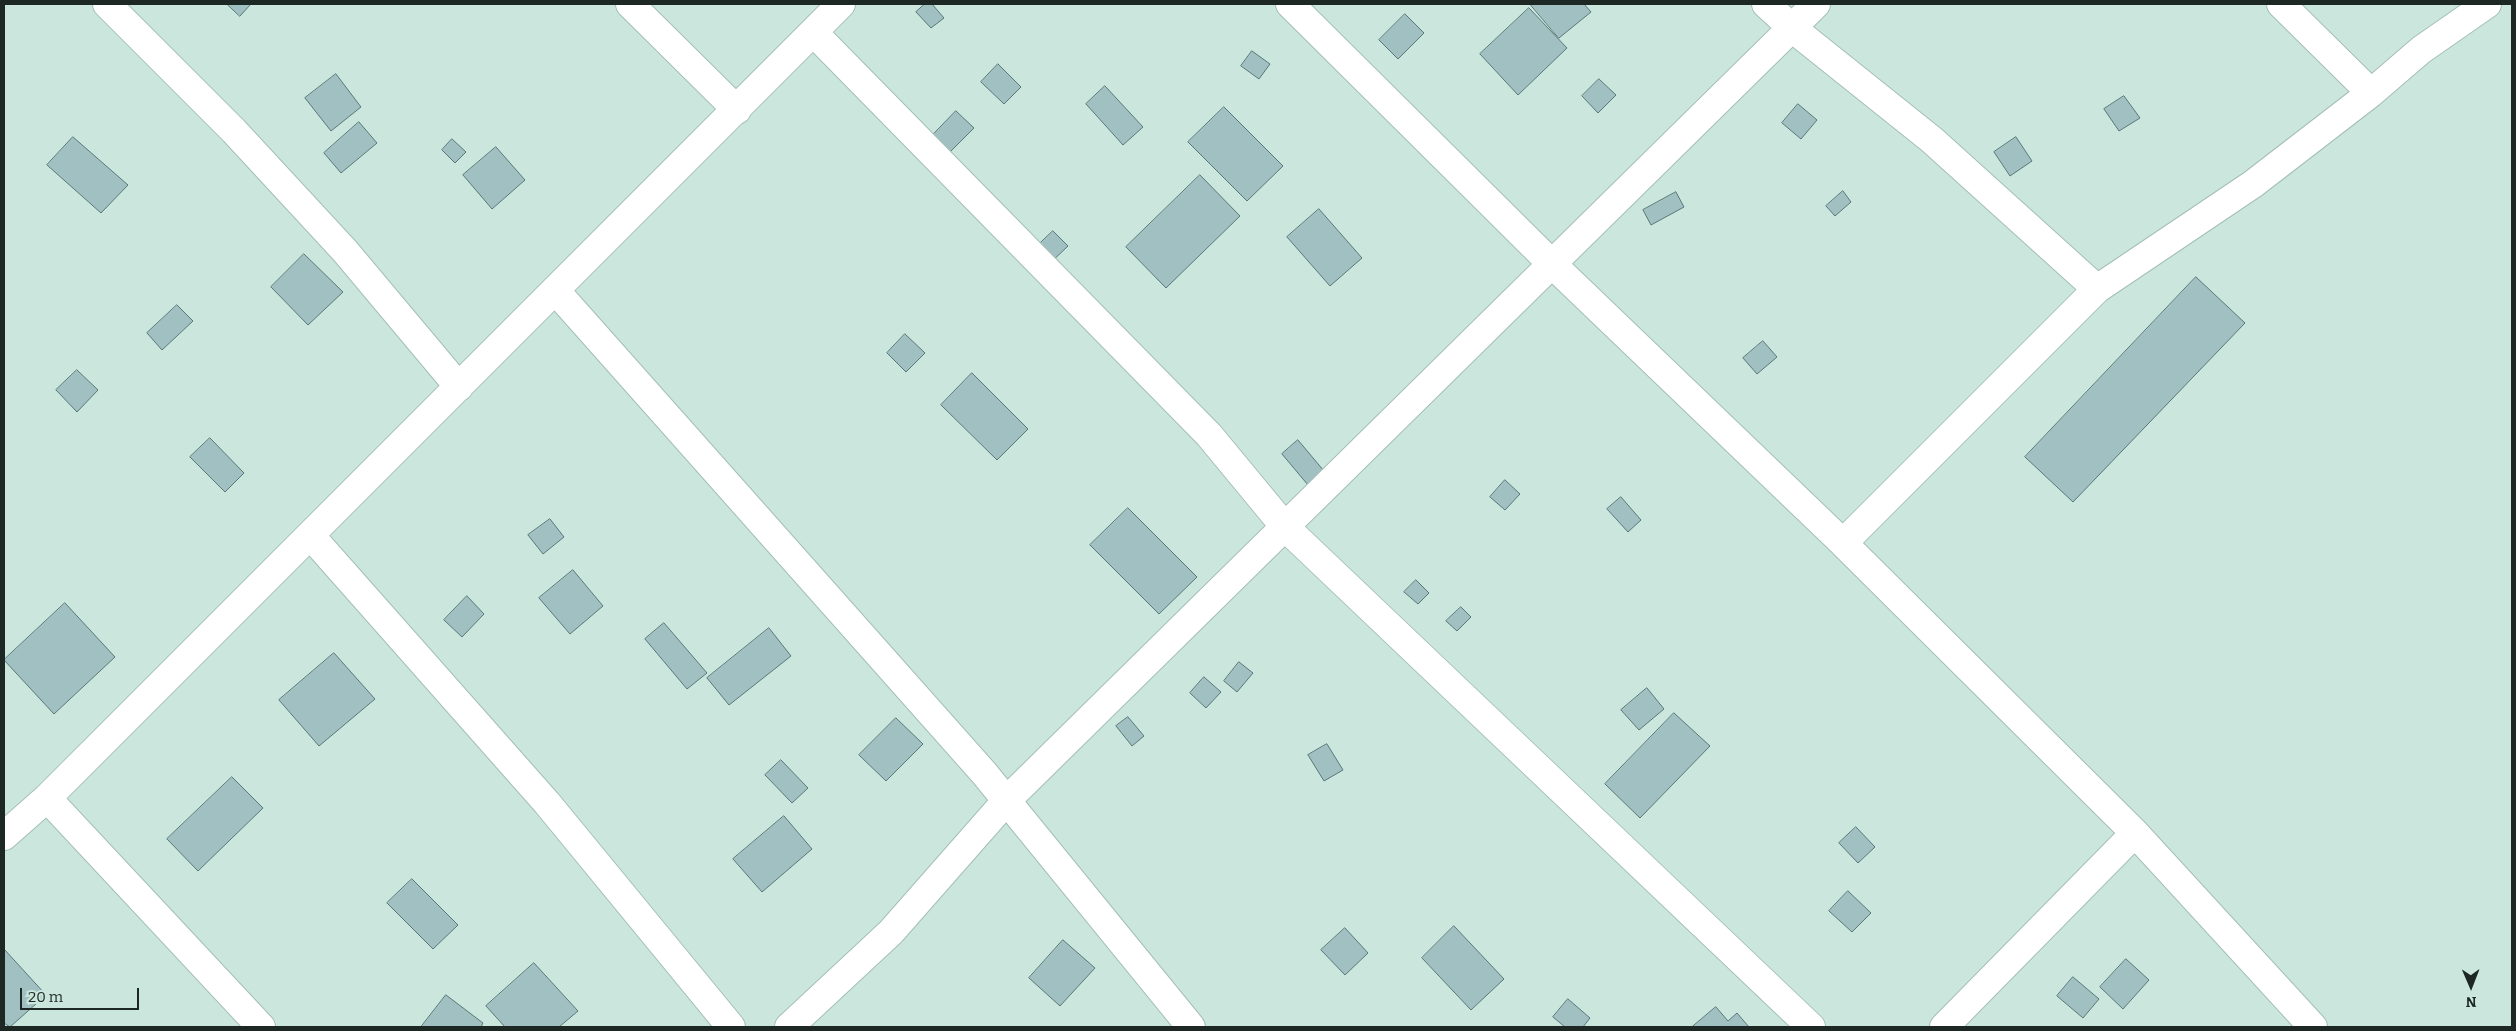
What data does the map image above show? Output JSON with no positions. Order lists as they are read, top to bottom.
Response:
{
  "scale_bar": "20 m",
  "north": "bottom"
}
